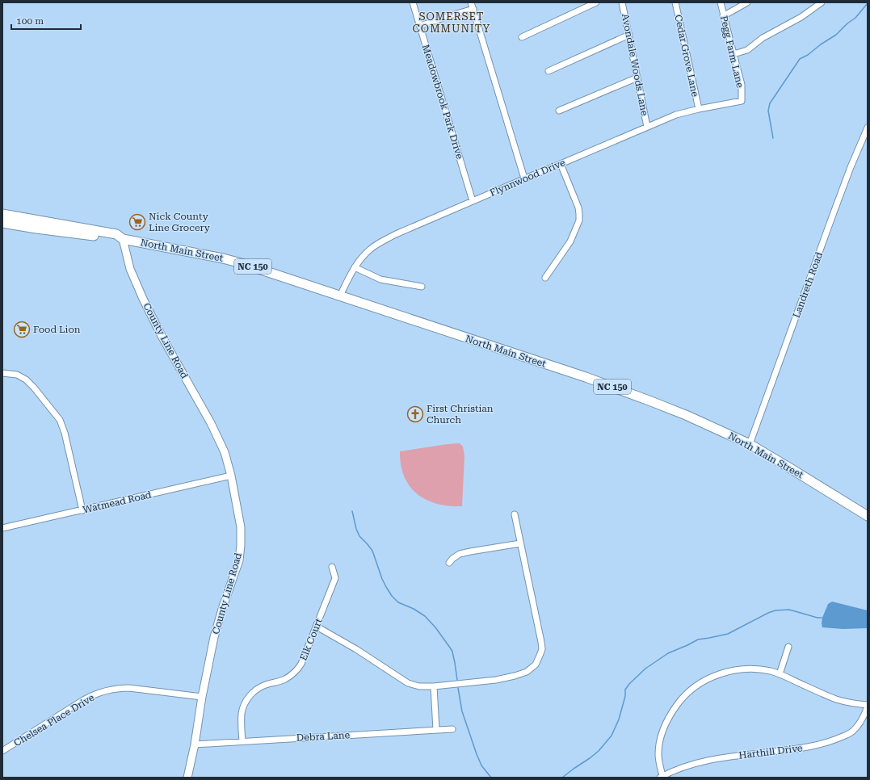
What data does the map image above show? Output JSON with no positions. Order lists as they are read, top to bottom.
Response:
{
  "streets": {
    "main road": ["North Main Street", "NC 150"],
    "street": [
      "Pegg Farm Lane",
      "Cedar Grove Lane",
      "Avondale Woods Lane",
      "Meadowbrook Park Drive",
      "Flynnwood Drive",
      "Landreth Road",
      "County Line Road",
      "Watmead Road",
      "Elk Court",
      "Chelsea Place Drive",
      "Debra Lane",
      "Harthill Drive"
    ]
  },
  "crossings": [
    ["Pegg Farm Lane", "Flynnwood Drive"],
    ["Cedar Grove Lane", "Flynnwood Drive"],
    ["Avondale Woods Lane", "Flynnwood Drive"],
    ["Meadowbrook Park Drive", "Flynnwood Drive"],
    ["Flynnwood Drive", "North Main Street"],
    ["North Main Street", "Landreth Road"],
    ["North Main Street", "County Line Road"],
    ["County Line Road", "Watmead Road"],
    ["County Line Road", "Chelsea Place Drive"],
    ["County Line Road", "Debra Lane"],
    ["Elk Court", "Debra Lane"]
  ],
  "districts": ["SOMERSET COMMUNITY"],
  "places": {
    "supermarket": ["Nick County Line Grocery", "Food Lion"],
    "church": ["First Christian Church"]
  },
  "scale_bar": "100 m"
}
